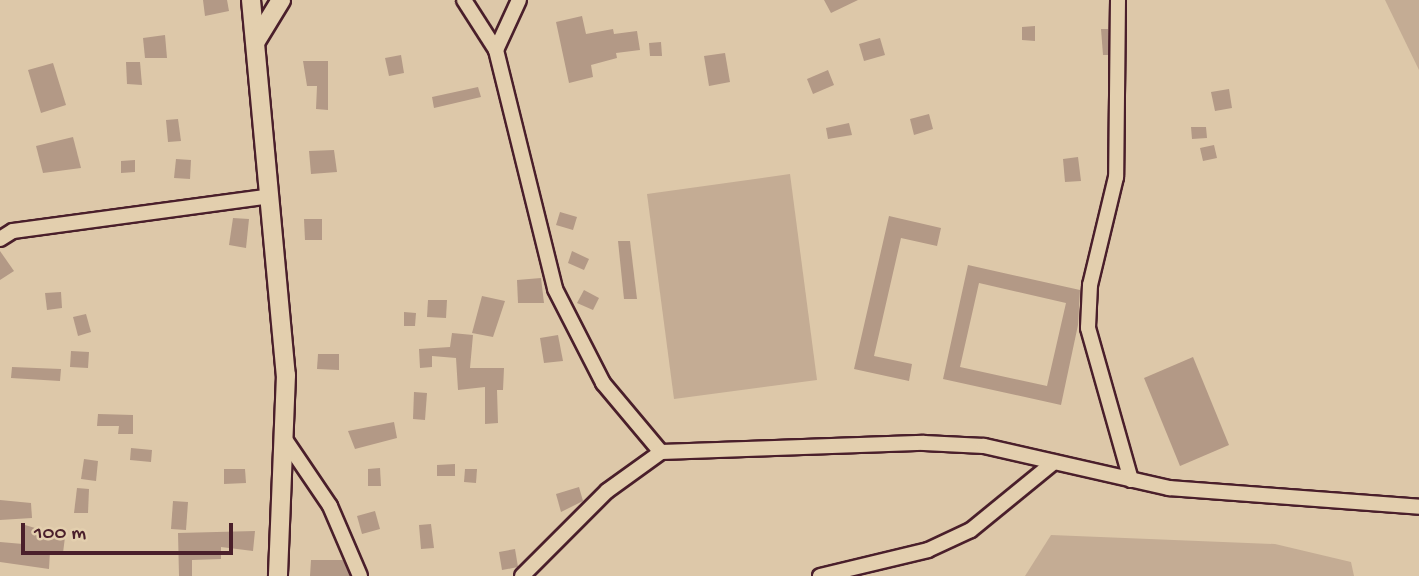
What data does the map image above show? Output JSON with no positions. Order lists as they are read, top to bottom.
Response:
{
  "scale_bar": "100 m"
}
